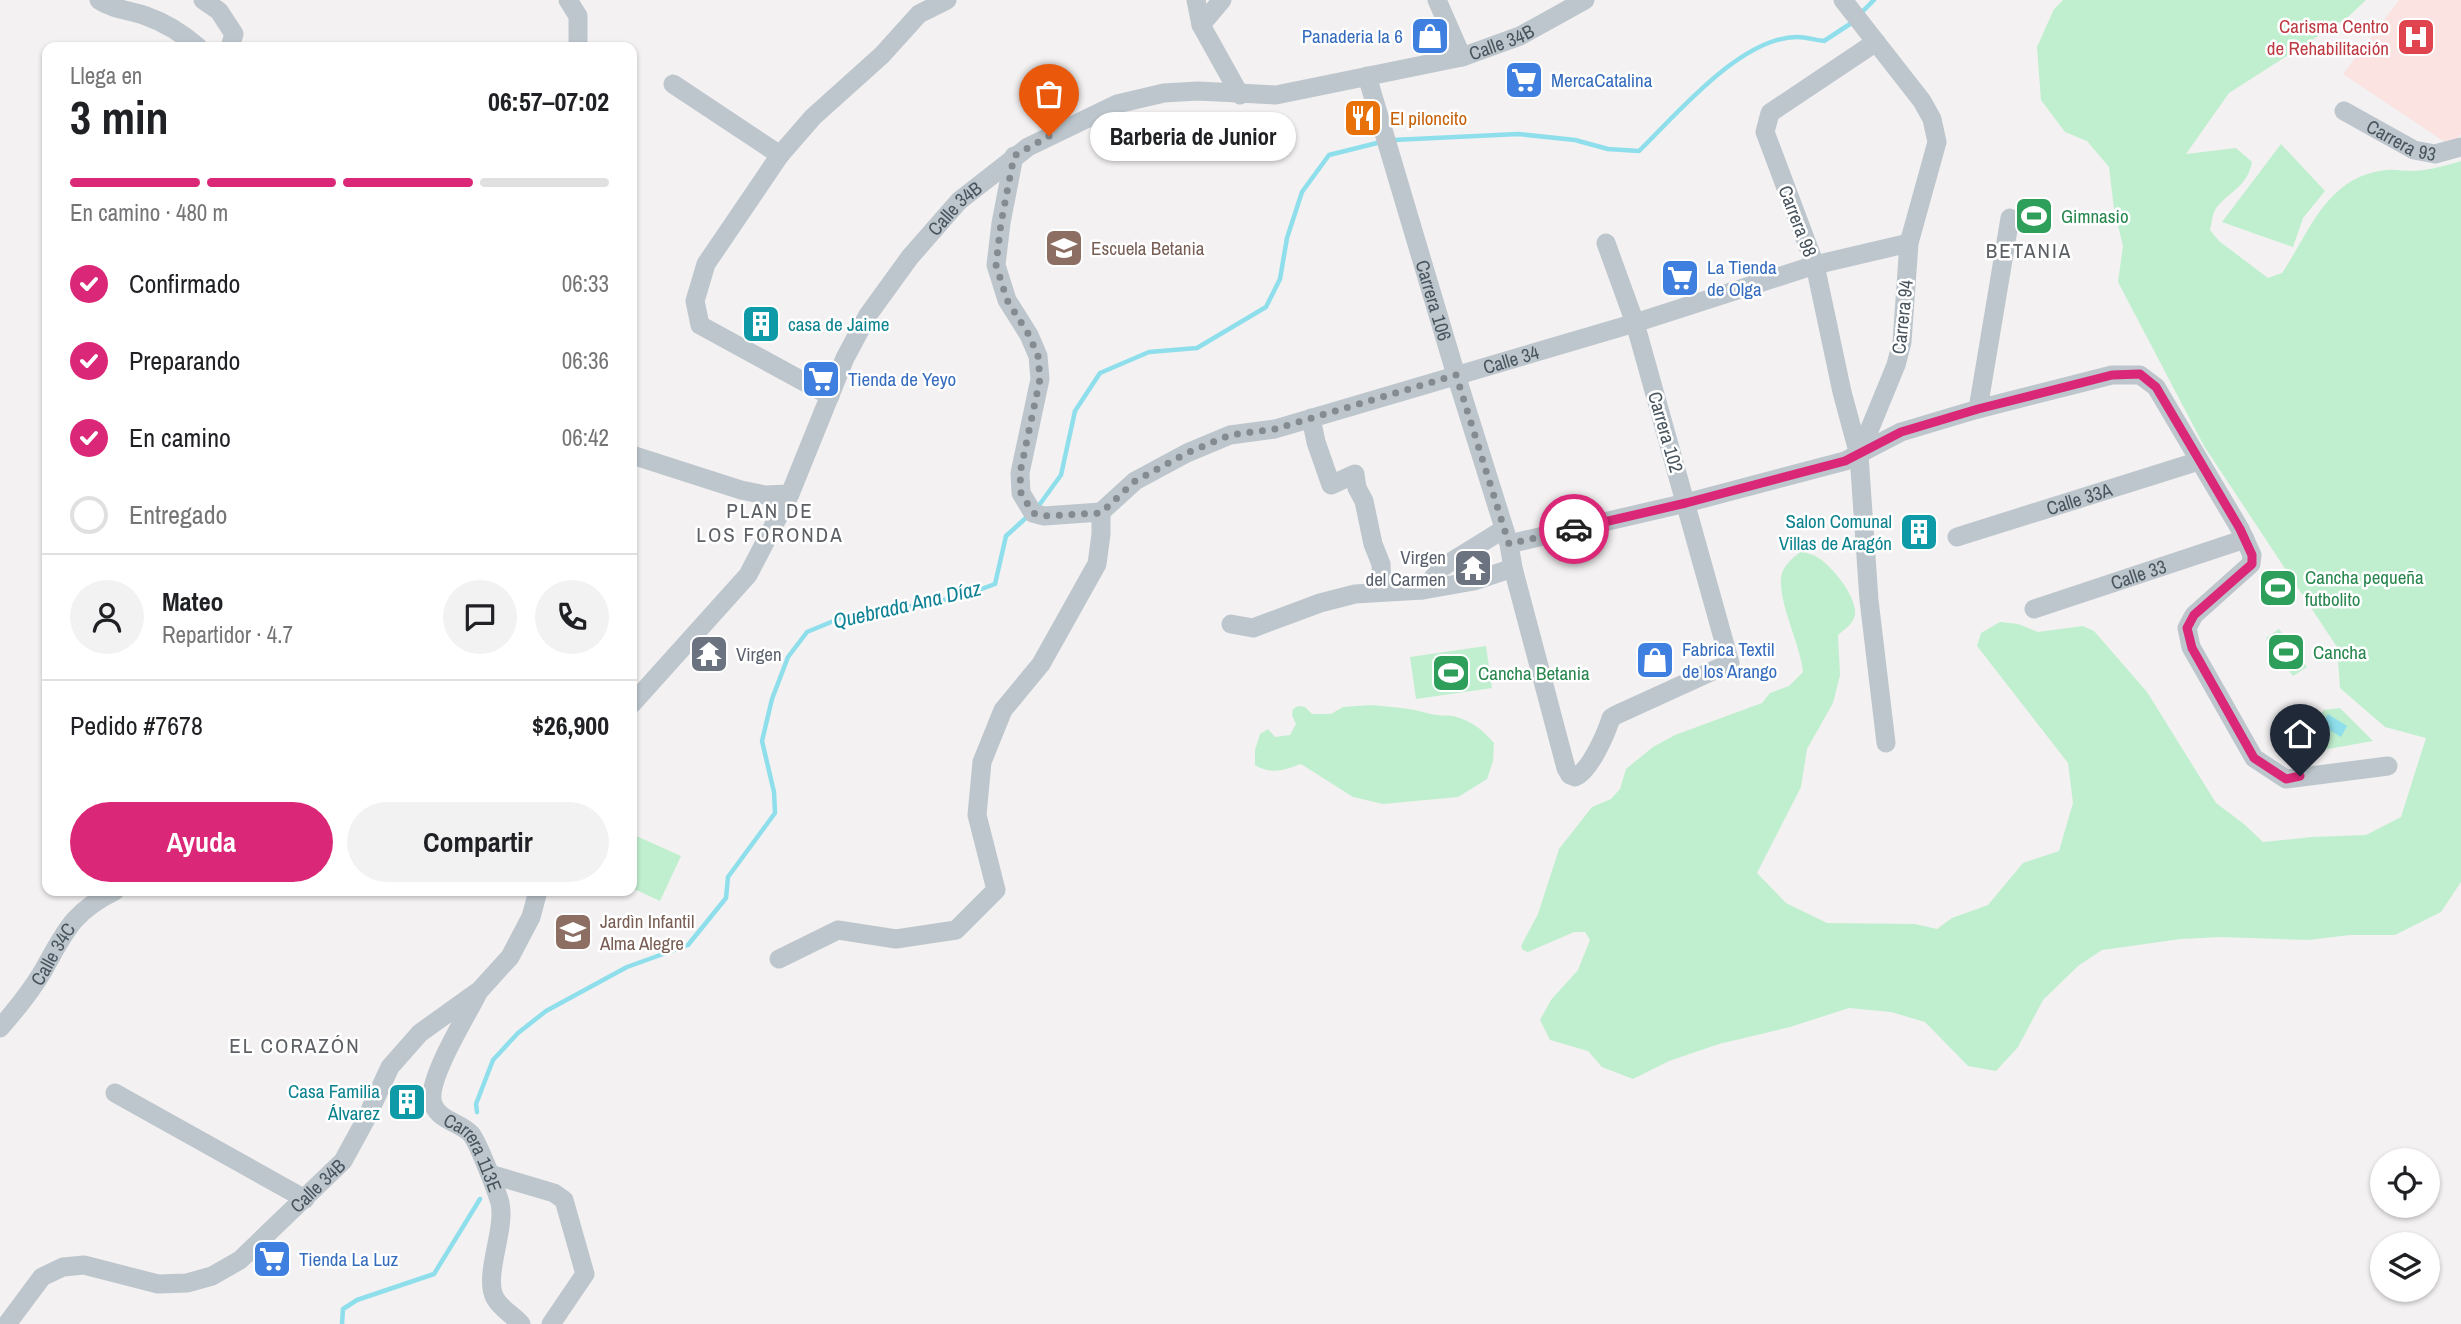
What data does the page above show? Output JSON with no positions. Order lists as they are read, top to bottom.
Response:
{
  "streets": {
    "street": [
      "Calle 34B",
      "Carrera 93",
      "Carrera 98",
      "Carrera 106",
      "Carrera 94",
      "Calle 34",
      "Carrera 102",
      "Calle 33A",
      "Calle 33",
      "Calle 34C",
      "Carrera 113E"
    ]
  },
  "crossings": [
    ["Calle 34B", "Carrera 106"],
    ["Calle 34B", "Carrera 113E"],
    ["Carrera 98", "Carrera 94"],
    ["Carrera 98", "Calle 34"],
    ["Carrera 106", "Calle 34"],
    ["Carrera 106", "Carrera 102"],
    ["Carrera 94", "Calle 34"],
    ["Calle 34", "Carrera 102"]
  ],
  "districts": ["BETANIA", "PLAN DE LOS FORONDA", "EL CORAZÓN"],
  "water": ["Quebrada Ana Díaz"],
  "places": {
    "shop": ["Panaderia la 6", "Fabrica Textil de los Arango"],
    "hospital": ["Carisma Centro de Rehabilitación"],
    "supermarket": [
      "MercaCatalina",
      "La Tienda de Olga",
      "Tienda de Yeyo",
      "Tienda La Luz"
    ],
    "restaurant": ["El piloncito"],
    "other": ["Barberia de Junior"],
    "sports": [
      "Gimnasio",
      "Cancha pequeña futbolito",
      "Cancha",
      "Cancha Betania"
    ],
    "school or university": ["Escuela Betania", "Jardìn Infantil Alma Alegre"],
    "building": ["casa de Jaime", "Salon Comunal Villas de Aragón", "Casa Familia Álvarez"],
    "temple": ["Virgen del Carmen", "Virgen"]
  },
  "page": {
    "heading": ["3 min", "Llega en", "06:57–07:02"],
    "panel": [
      "Mateo",
      "Repartidor · 4.7",
      "Pedido #7678",
      "$26,900"
    ],
    "bubble": "Barberia de Junior",
    "bar": "En camino · 480 m",
    "list": [
      ["Confirmado", "06:33"],
      ["Preparando", "06:36"],
      ["En camino", "06:42"],
      "Entregado"
    ],
    "buttons": ["Ayuda", "Compartir"]
  }
}
